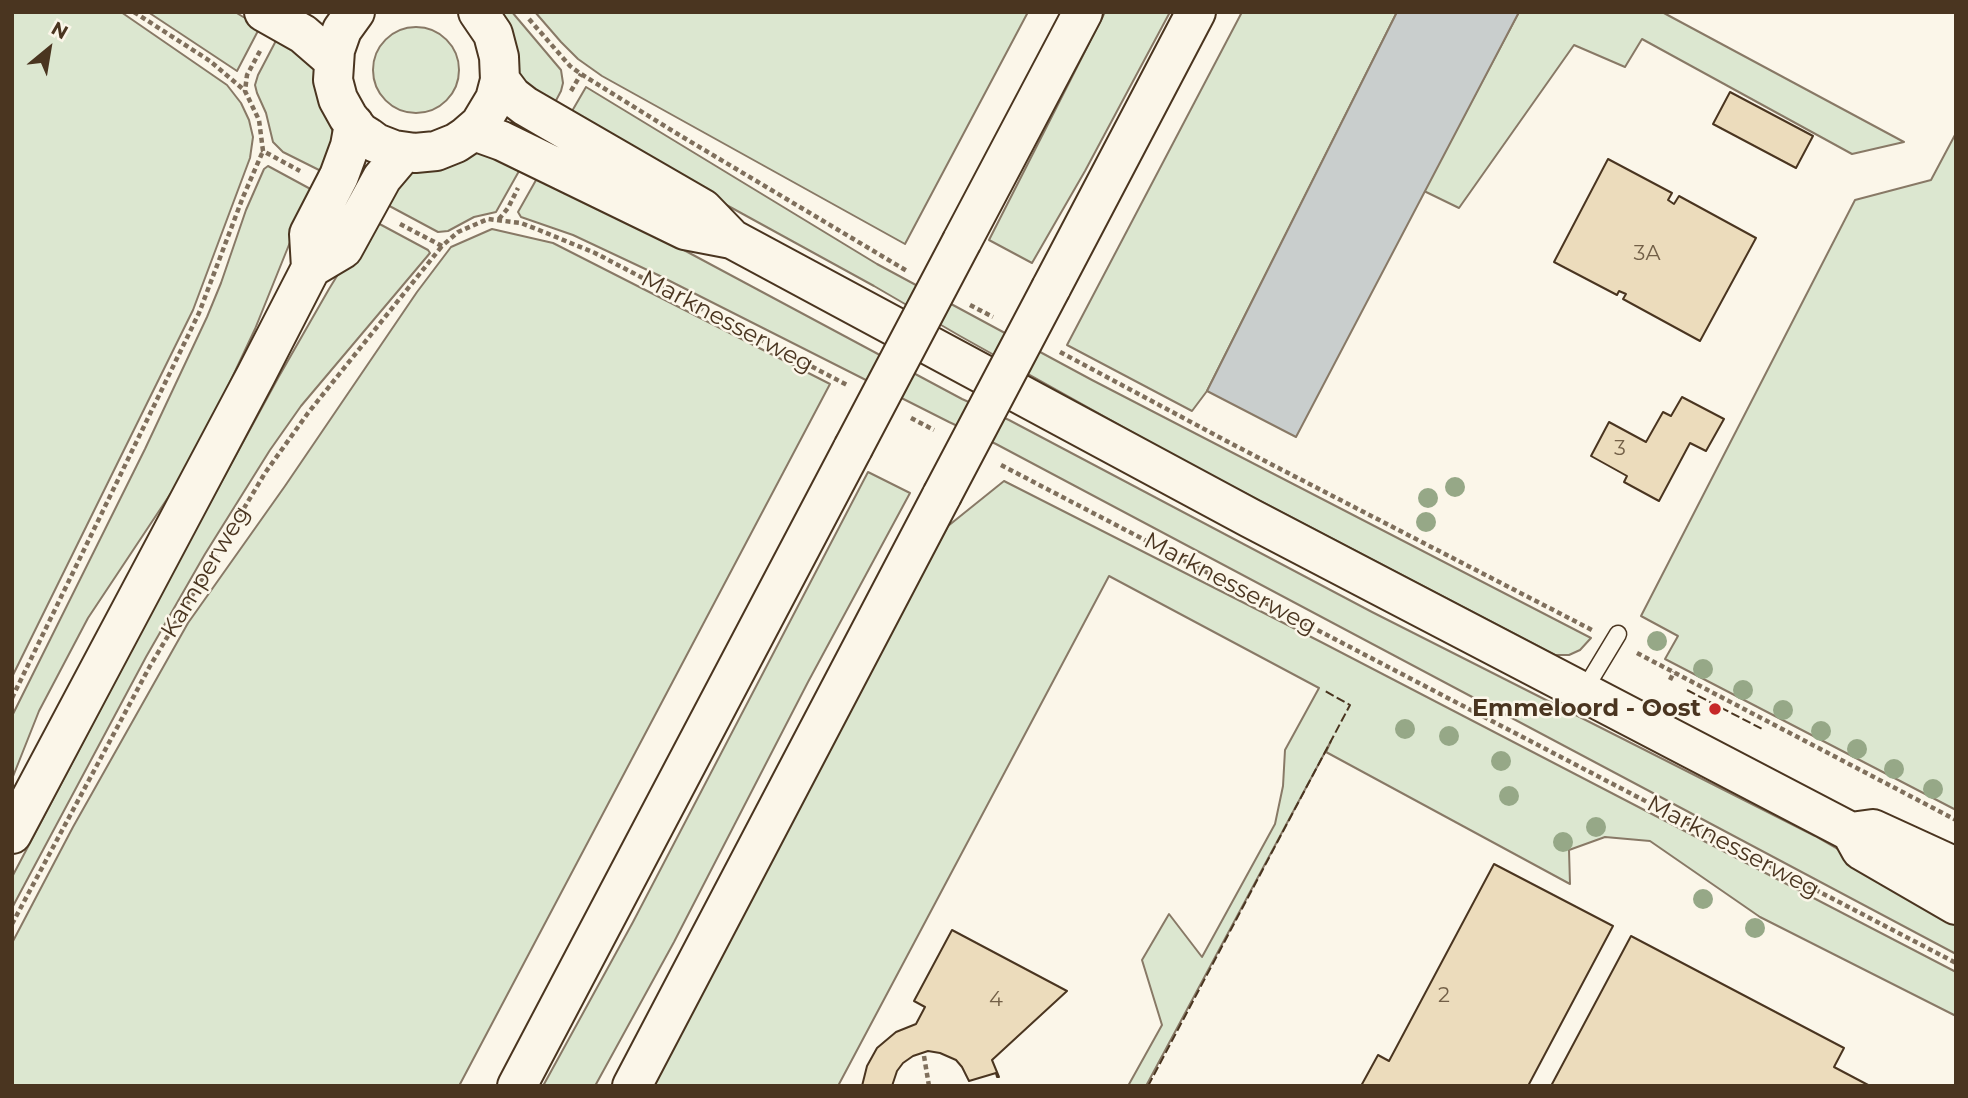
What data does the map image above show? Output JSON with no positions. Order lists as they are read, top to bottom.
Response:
{
  "streets": {
    "main road": ["Kamperweg"],
    "path": ["Marknesserweg"]
  },
  "crossings": [
    ["Marknesserweg", "Kamperweg"]
  ],
  "places": ["Emmeloord - Oost"],
  "house_numbers": [
    "3A",
    "3",
    "2",
    "4"
  ],
  "north": "top right"
}
